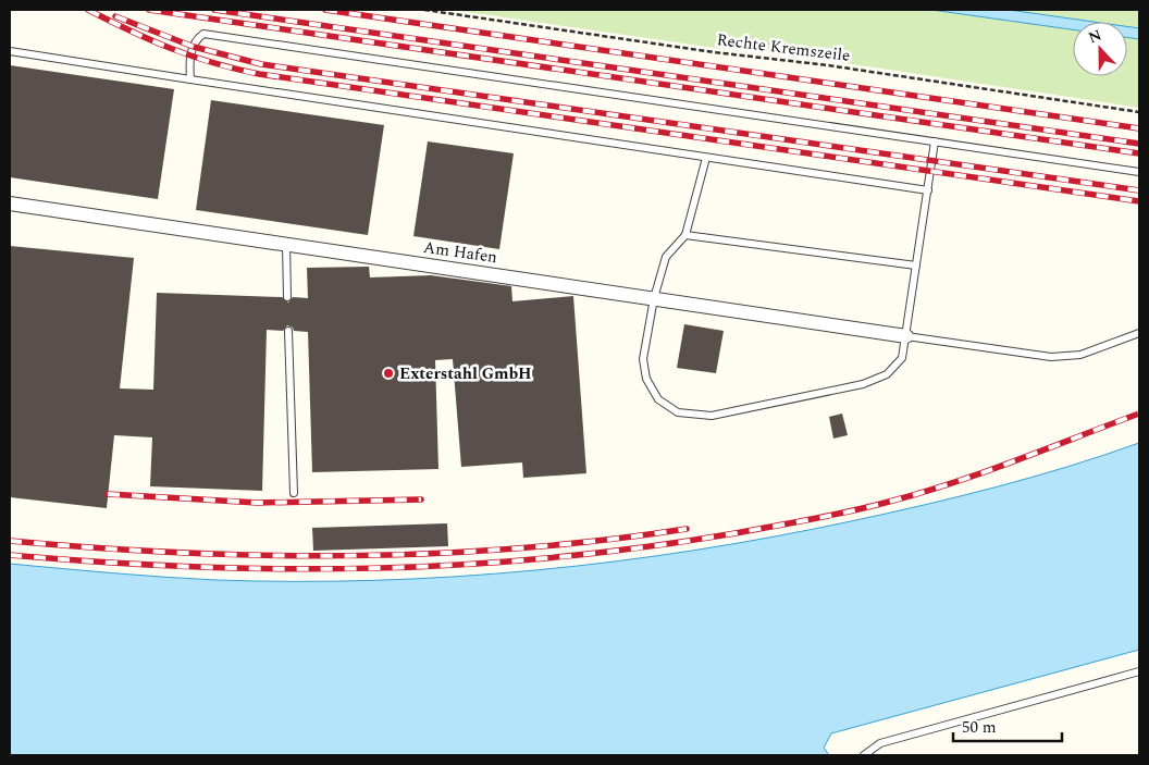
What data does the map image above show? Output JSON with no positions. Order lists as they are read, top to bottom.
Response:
{
  "streets": {
    "street": ["Am Hafen"],
    "path": ["Rechte Kremszeile"]
  },
  "places": ["Exterstahl GmbH"],
  "scale_bar": "50 m",
  "north": "top"
}
